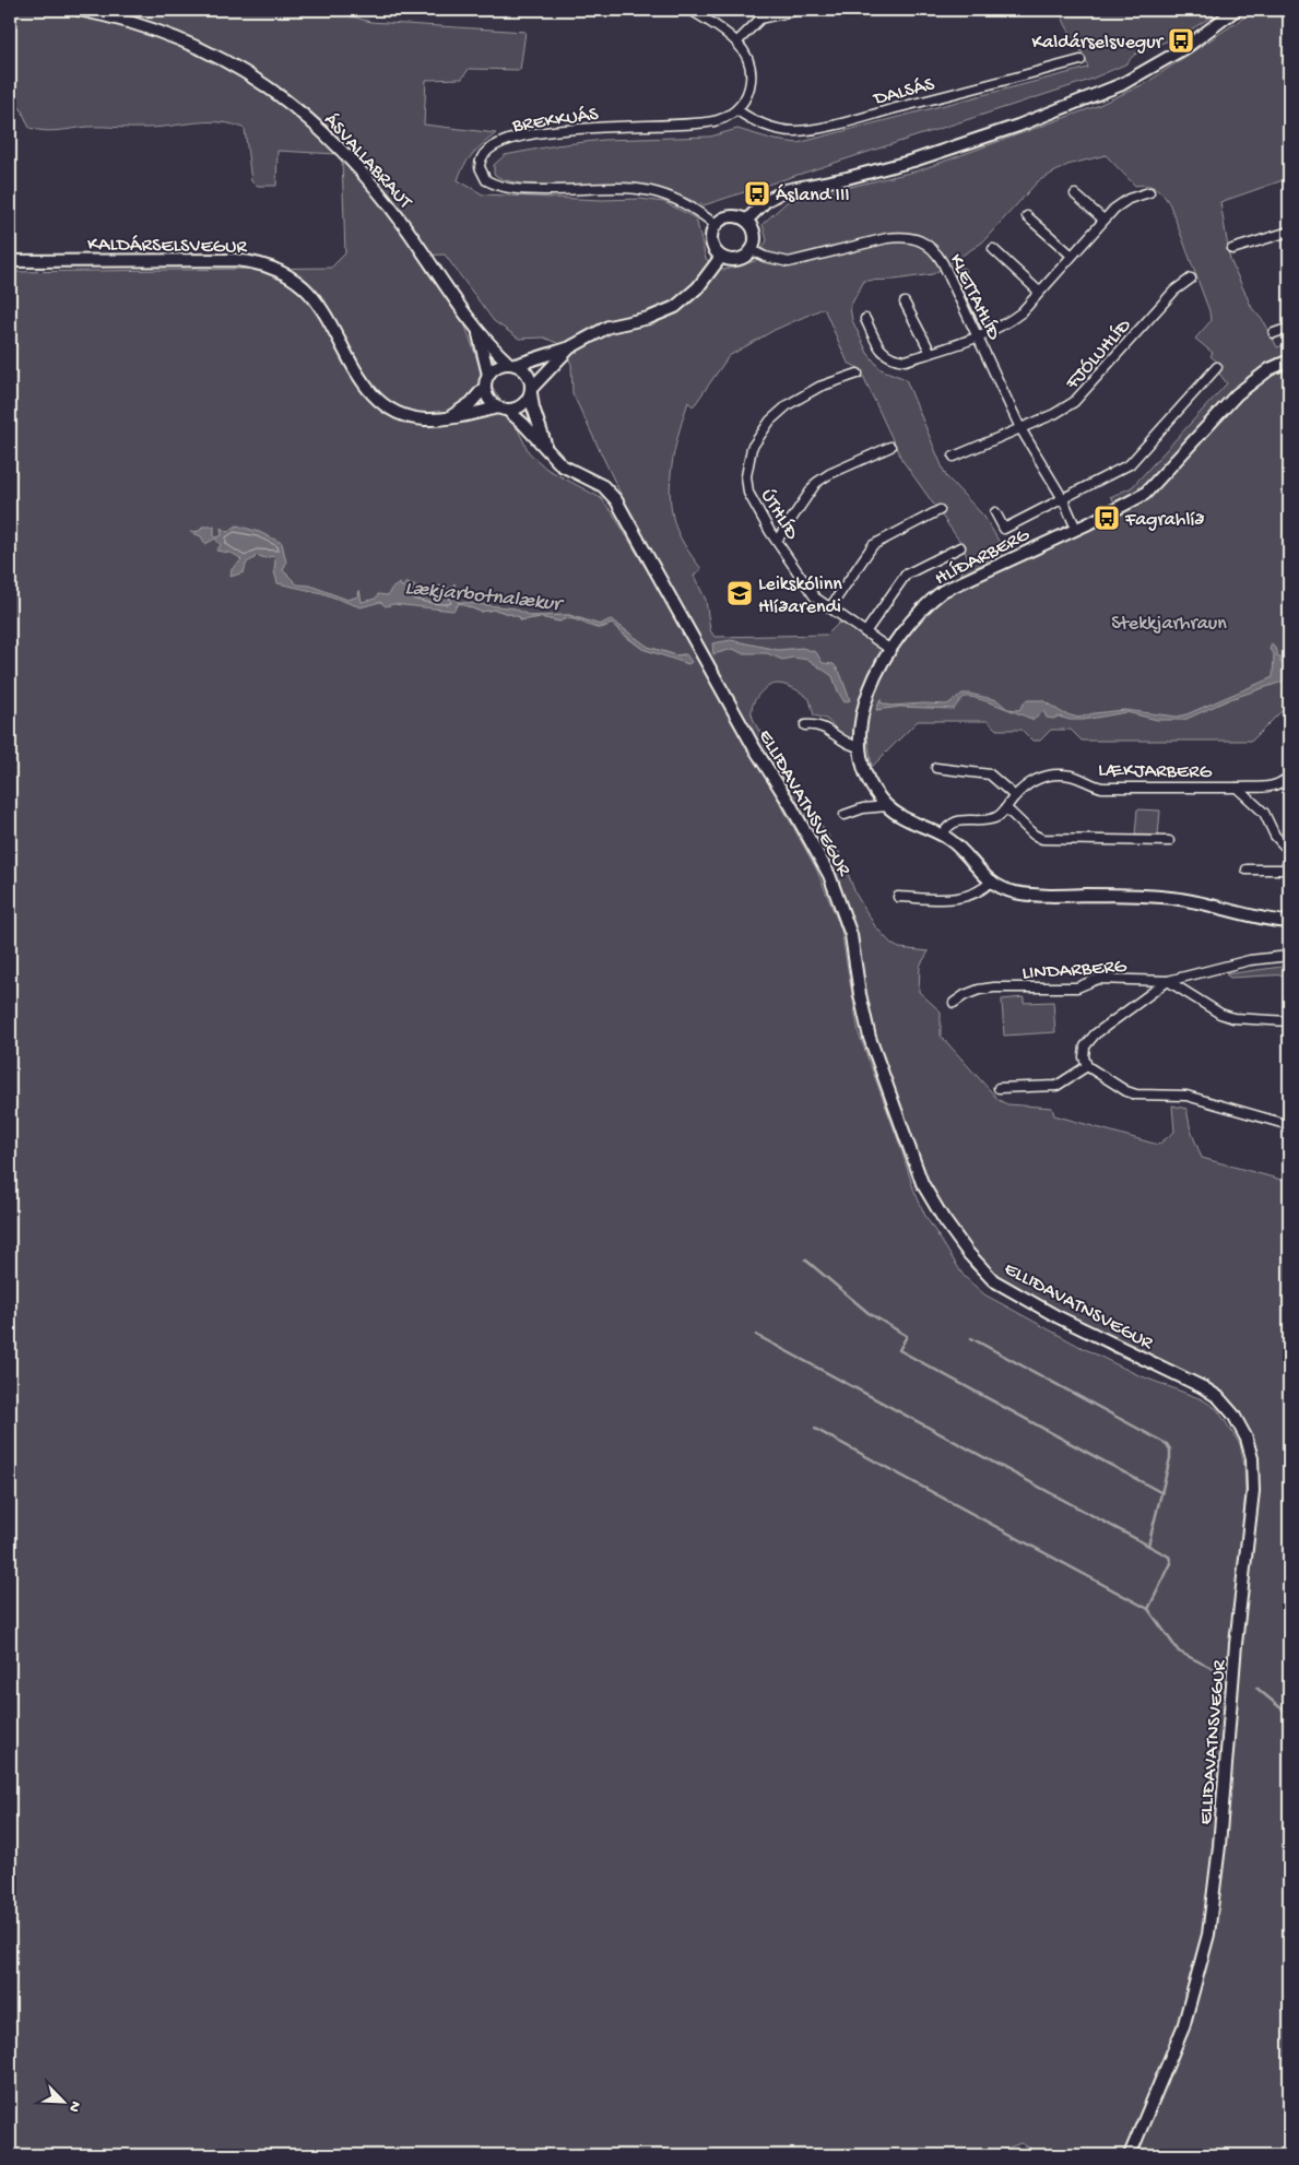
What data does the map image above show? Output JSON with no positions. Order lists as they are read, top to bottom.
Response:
{
  "streets": {
    "main road": [
      "ÁSVALLABRAUT",
      "KALDÁRSELSVEGUR",
      "HLÍÐARBERG",
      "ELLIÐAVATNSVEGUR"
    ],
    "street": [
      "DALSÁS",
      "BREKKUÁS",
      "KLETTAHLÍÐ",
      "FJÓLUHLÍÐ",
      "ÚTHLÍÐ",
      "LÆKJARBERG",
      "LINDARBERG"
    ]
  },
  "crossings": [
    ["DALSÁS", "BREKKUÁS"],
    ["BREKKUÁS", "KLETTAHLÍÐ"],
    ["ÁSVALLABRAUT", "KALDÁRSELSVEGUR"],
    ["ÁSVALLABRAUT", "ELLIÐAVATNSVEGUR"],
    ["KALDÁRSELSVEGUR", "ELLIÐAVATNSVEGUR"],
    ["KLETTAHLÍÐ", "FJÓLUHLÍÐ"],
    ["KLETTAHLÍÐ", "HLÍÐARBERG"],
    ["ÚTHLÍÐ", "HLÍÐARBERG"]
  ],
  "water": ["Lækjarbotnalækur"],
  "parks": ["Stekkjarhraun"],
  "places": {
    "bus stop": ["Kaldárselsvegur", "Ásland III", "Fagrahlíð"],
    "school or university": ["Leikskólinn Hlíðarendi"]
  },
  "north": "bottom right"
}
